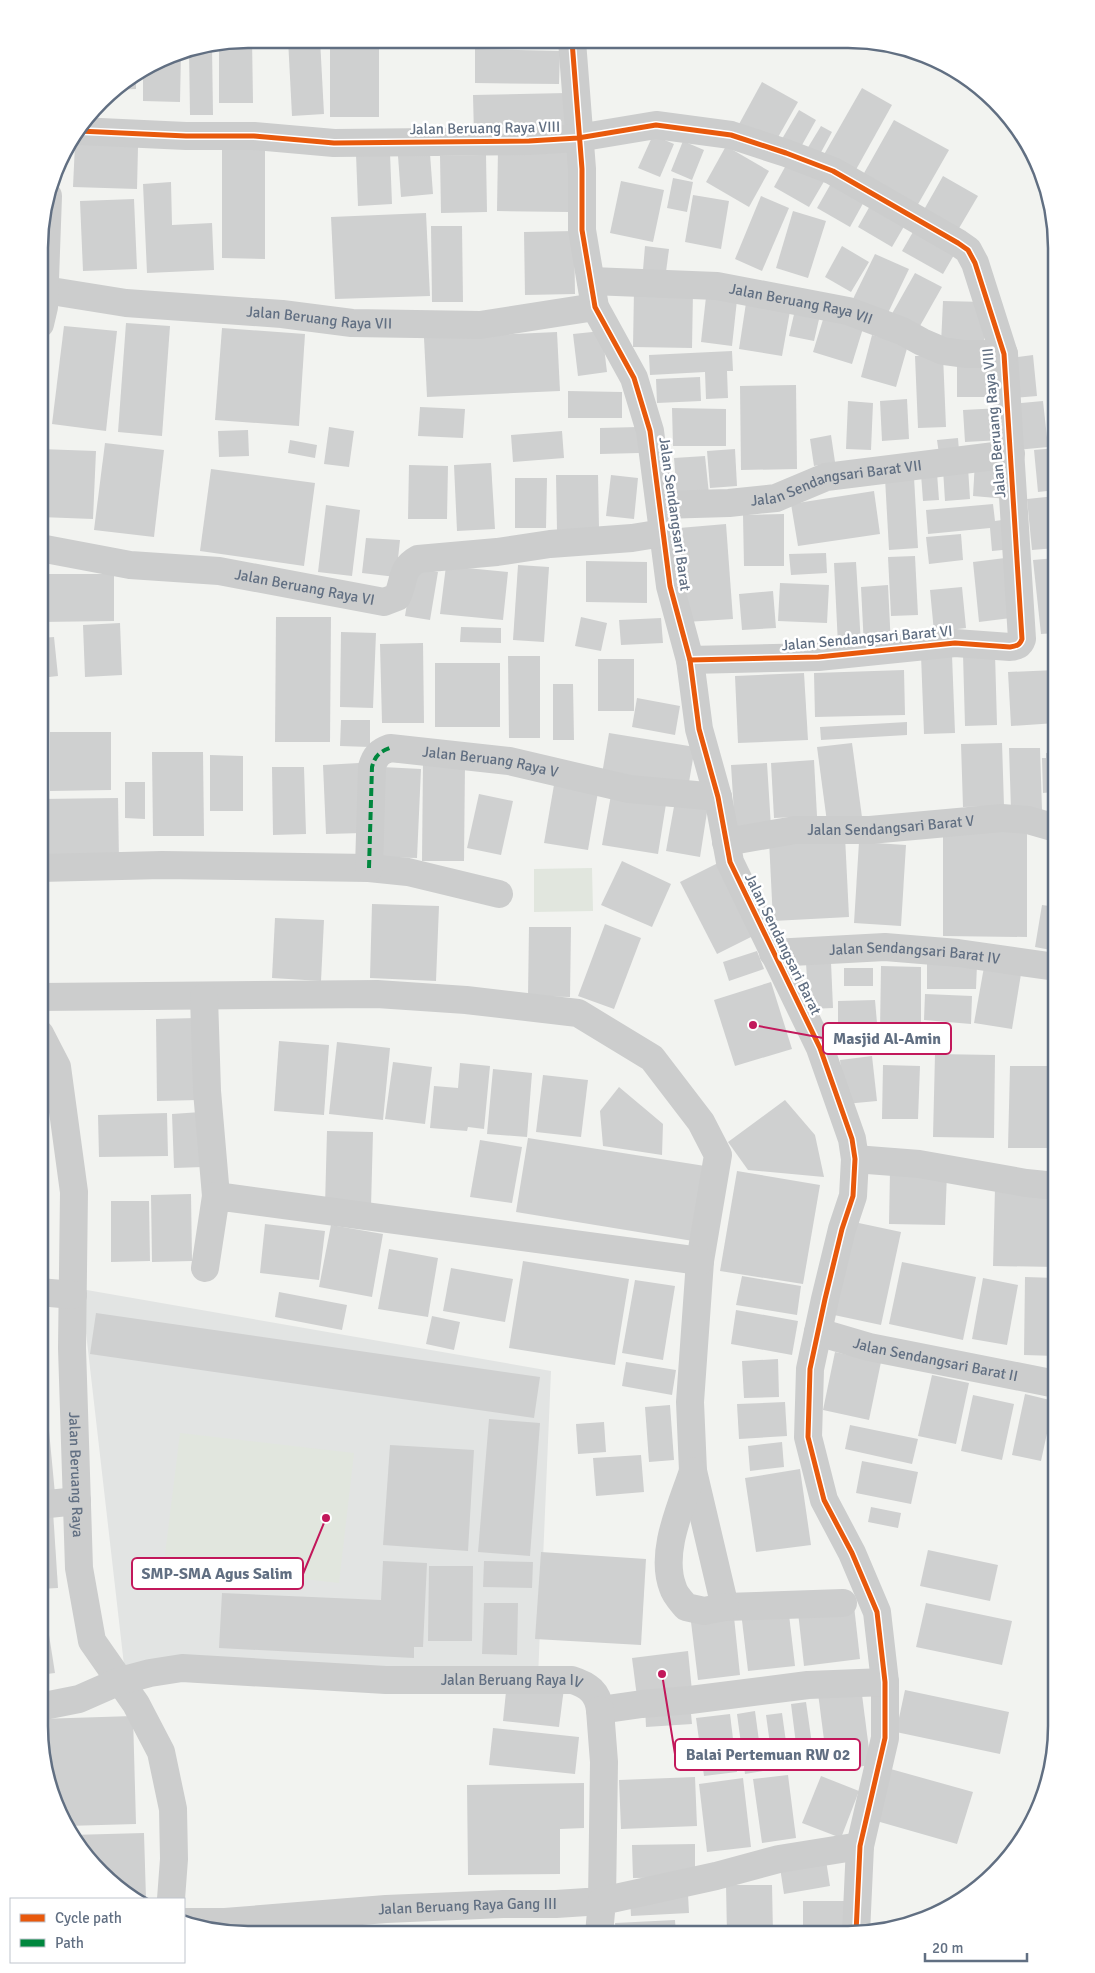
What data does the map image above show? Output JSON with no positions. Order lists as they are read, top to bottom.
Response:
{
  "streets": {
    "street": [
      "Jalan Beruang Raya VIII",
      "Jalan Beruang Raya VII",
      "Jalan Sendangsari Barat VII",
      "Jalan Sendangsari Barat",
      "Jalan Beruang Raya VI",
      "Jalan Sendangsari Barat VI",
      "Jalan Beruang Raya V",
      "Jalan Sendangsari Barat V",
      "Jalan Sendangsari Barat IV",
      "Jalan Sendangsari Barat II",
      "Jalan Beruang Raya",
      "Jalan Beruang Raya IV",
      "Jalan Beruang Raya Gang III"
    ]
  },
  "crossings": [
    ["Jalan Beruang Raya VIII", "Jalan Beruang Raya VII"],
    ["Jalan Beruang Raya VIII", "Jalan Sendangsari Barat VII"],
    ["Jalan Beruang Raya VIII", "Jalan Sendangsari Barat"],
    ["Jalan Beruang Raya VIII", "Jalan Sendangsari Barat VI"],
    ["Jalan Beruang Raya VII", "Jalan Sendangsari Barat"],
    ["Jalan Sendangsari Barat VII", "Jalan Sendangsari Barat"],
    ["Jalan Sendangsari Barat", "Jalan Beruang Raya VI"],
    ["Jalan Sendangsari Barat", "Jalan Sendangsari Barat VI"],
    ["Jalan Sendangsari Barat", "Jalan Beruang Raya V"],
    ["Jalan Sendangsari Barat", "Jalan Sendangsari Barat V"],
    ["Jalan Sendangsari Barat", "Jalan Sendangsari Barat IV"],
    ["Jalan Sendangsari Barat", "Jalan Sendangsari Barat II"],
    ["Jalan Sendangsari Barat", "Jalan Beruang Raya Gang III"],
    ["Jalan Beruang Raya", "Jalan Beruang Raya IV"]
  ],
  "places": ["Masjid Al-Amin", "SMP-SMA Agus Salim", "Balai Pertemuan RW 02"],
  "legend": ["Cycle path", "Path"],
  "scale_bar": "20 m"
}
